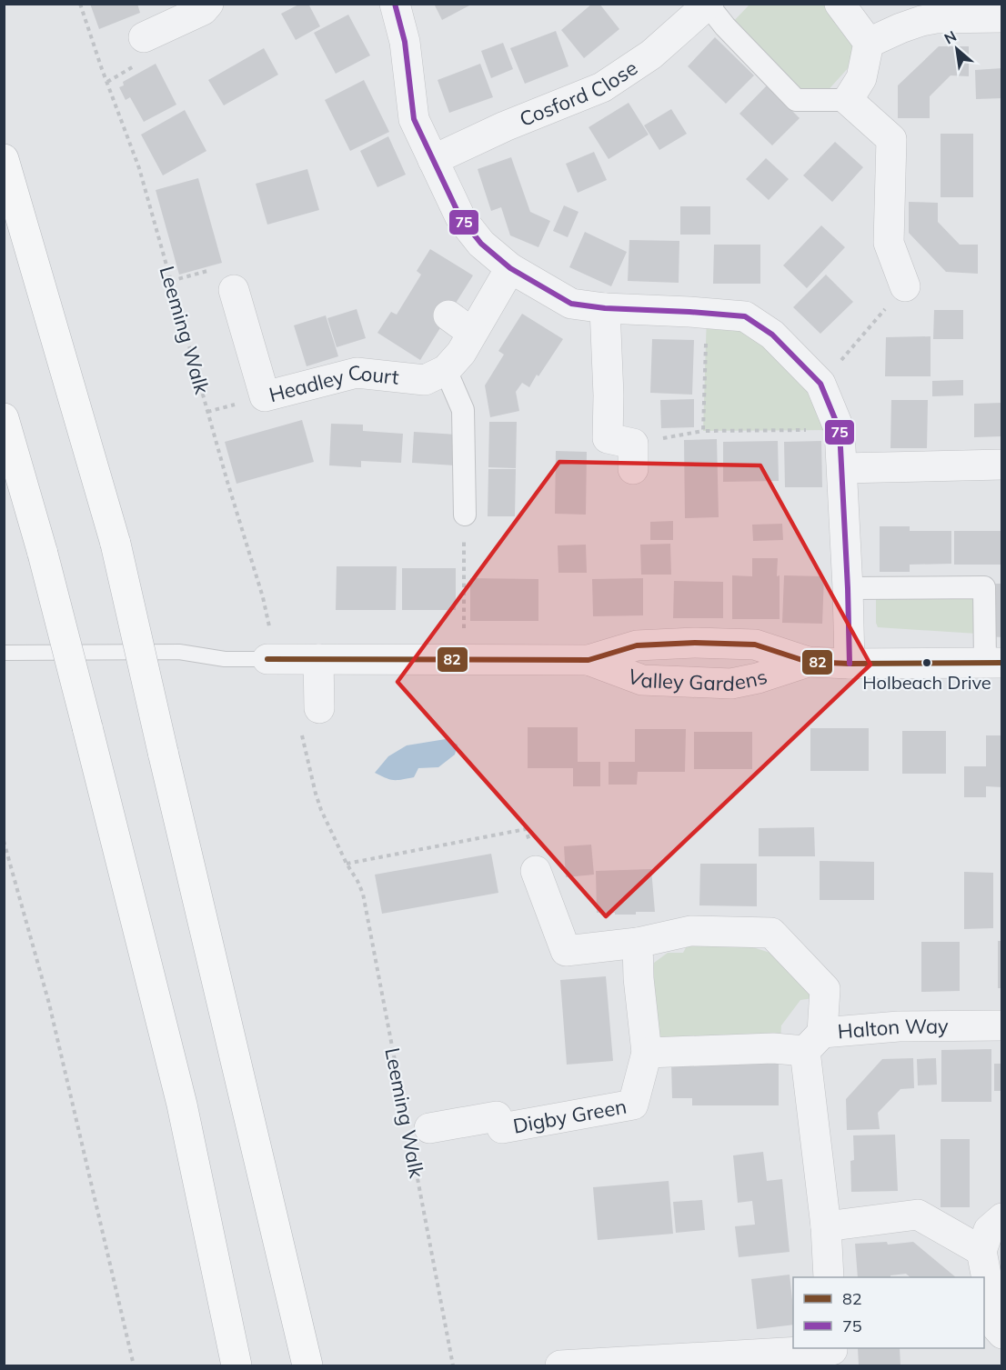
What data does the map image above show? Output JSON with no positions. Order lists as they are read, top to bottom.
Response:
{
  "streets": {
    "street": [
      "Cosford Close",
      "Headley Court",
      "Valley Gardens",
      "Halton Way",
      "Digby Green"
    ],
    "path": ["Leeming Walk"]
  },
  "crossings": [
    ["Leeming Walk", "Valley Gardens"],
    ["Leeming Walk", "Digby Green"]
  ],
  "places": ["Holbeach Drive"],
  "lines": ["transit line 75", "transit line 82"],
  "legend": ["82", "75"],
  "north": "top left"
}
